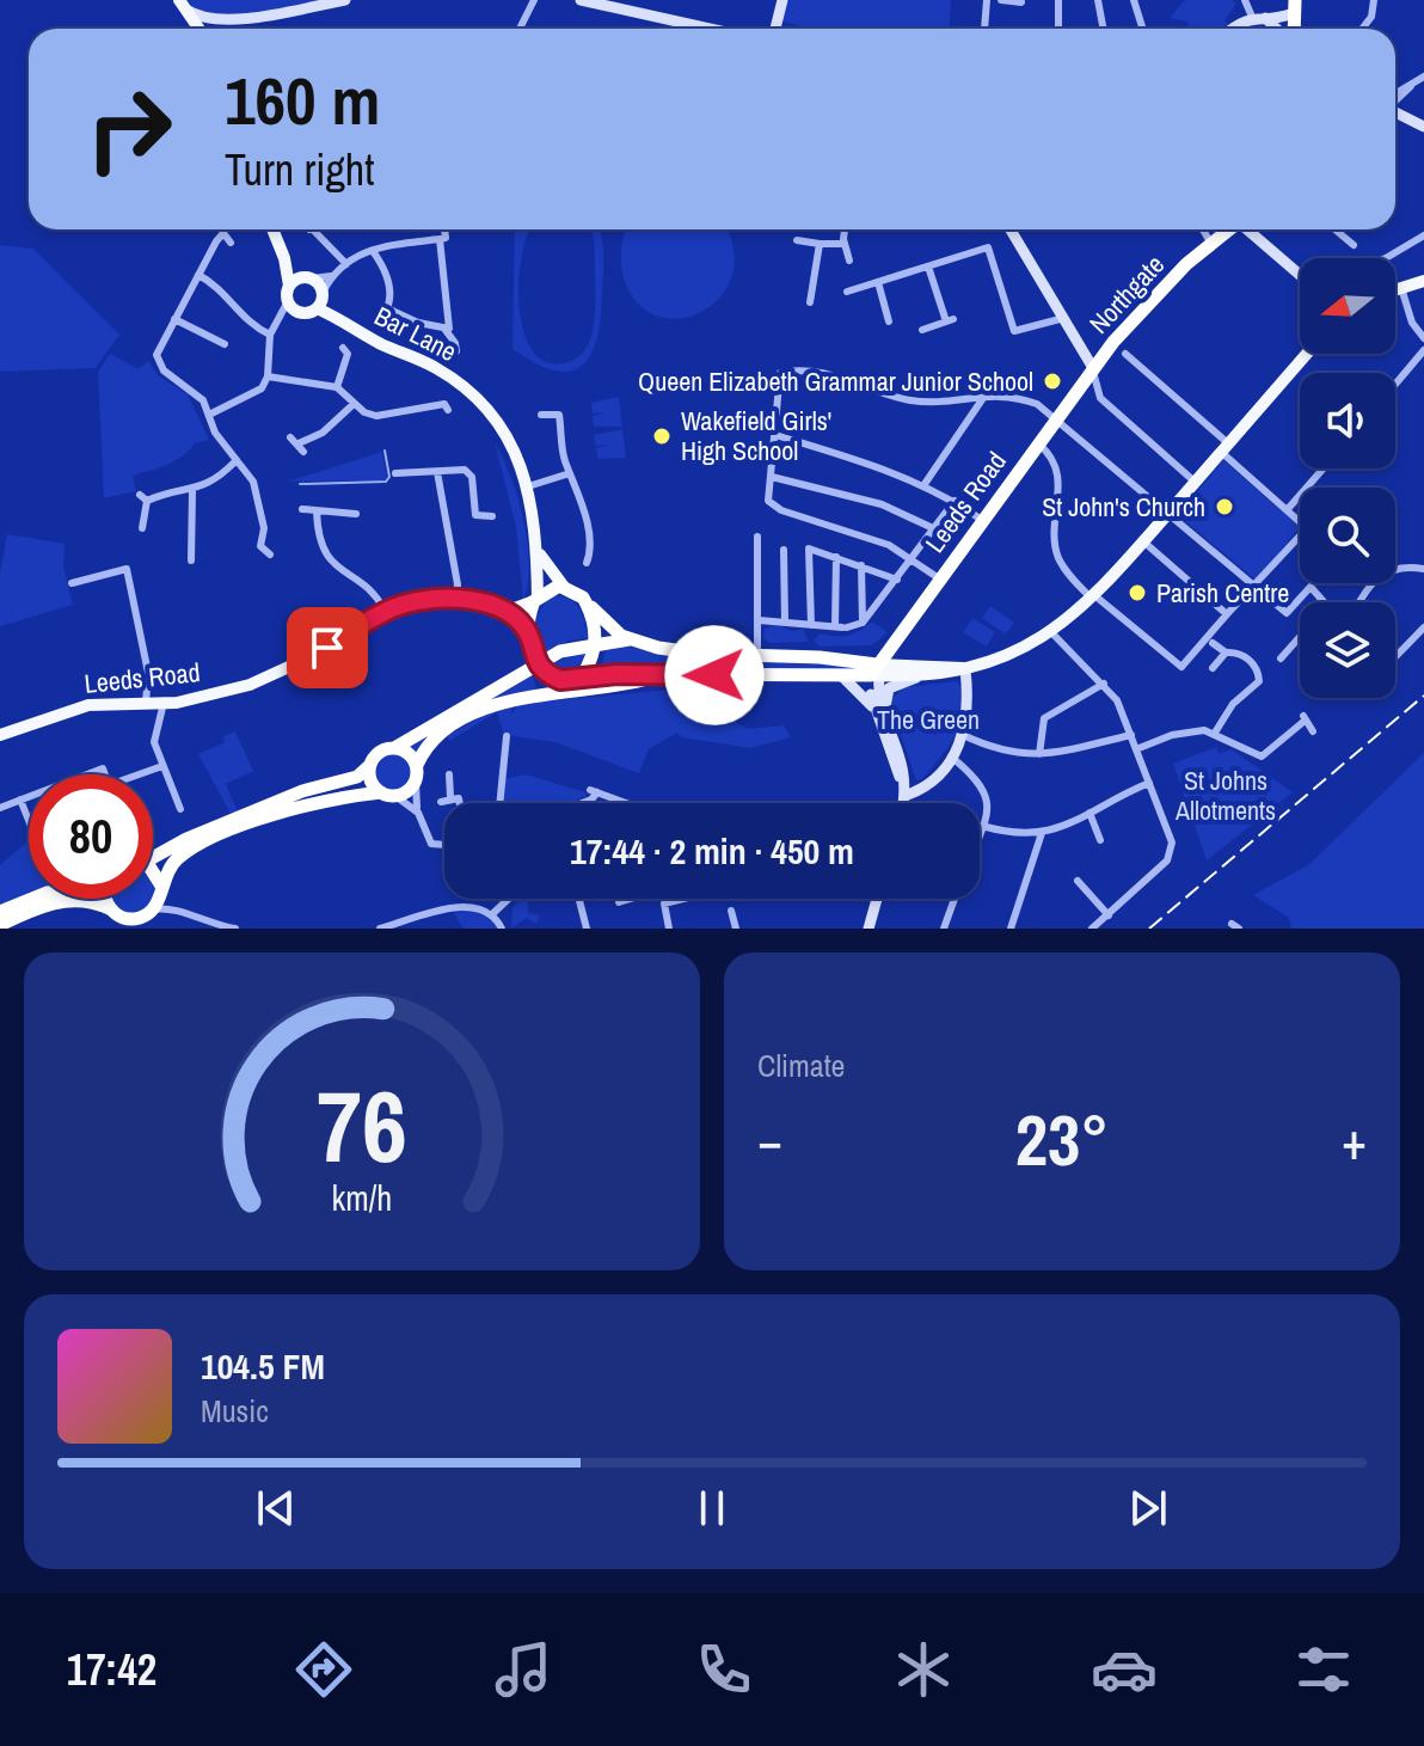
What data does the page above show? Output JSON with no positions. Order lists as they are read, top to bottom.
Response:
{
  "streets": {
    "highway": ["Northgate", "Leeds Road"],
    "main road": ["Bar Lane"]
  },
  "crossings": [
    ["Northgate", "Leeds Road"],
    ["Bar Lane", "Leeds Road"]
  ],
  "parks": ["The Green", "St Johns Allotments"],
  "places": [
    "Queen Elizabeth Grammar Junior School",
    "Wakefield Girls' High School",
    "St John's Church",
    "Parish Centre"
  ],
  "north": "left",
  "page": {
    "turn": ["160 m", "Turn right"],
    "limit": "80",
    "trip": "17:44 · 2 min · 450 m",
    "tile": "Climate",
    "heat": ["−", "23°", "+"],
    "song": ["104.5 FM", "Music"],
    "tabs": "17:42",
    "gauge": ["76", "km/h"]
  }
}
